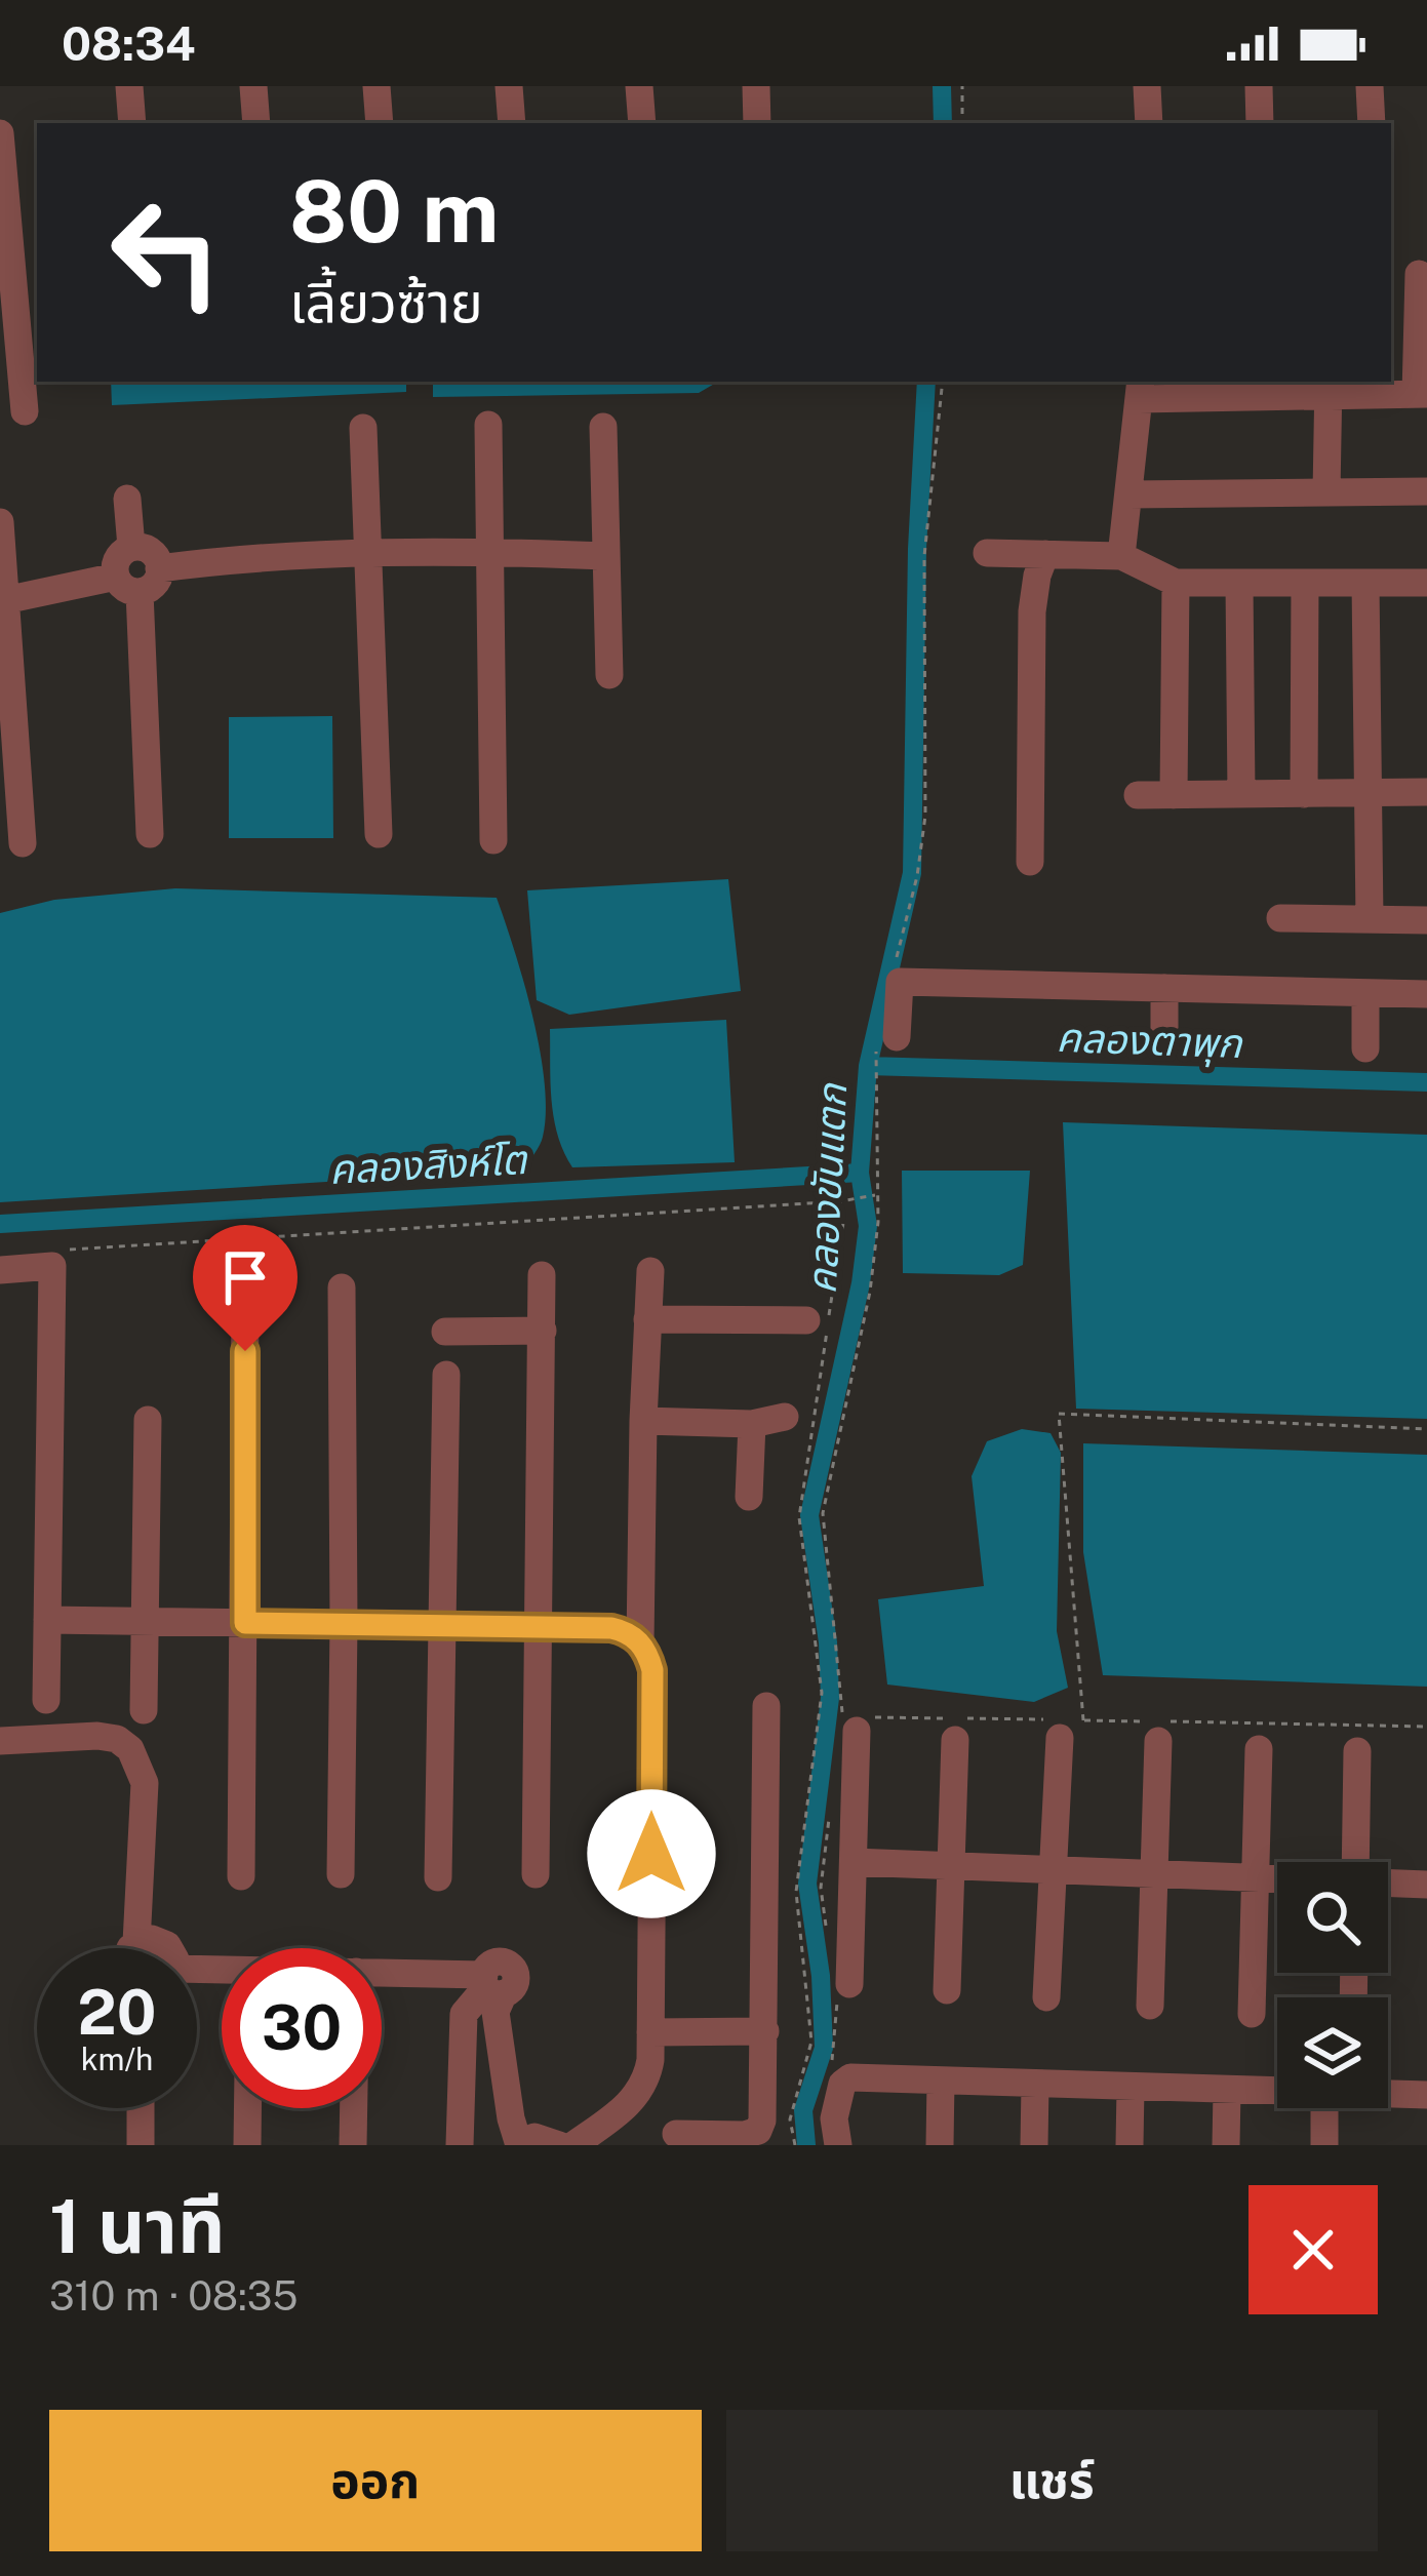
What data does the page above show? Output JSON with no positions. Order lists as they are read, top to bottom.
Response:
{
  "water": ["คลองตาพุก", "คลองสิงห์โต", "คลองขันแตก"],
  "page": {
    "status": "08:34",
    "turn": ["80 m", "เลี้ยวซ้าย"],
    "speed": "20 km/h",
    "limit": "30",
    "heading": ["1 นาที", "310 m · 08:35"],
    "buttons": ["ออก", "แชร์"]
  }
}
